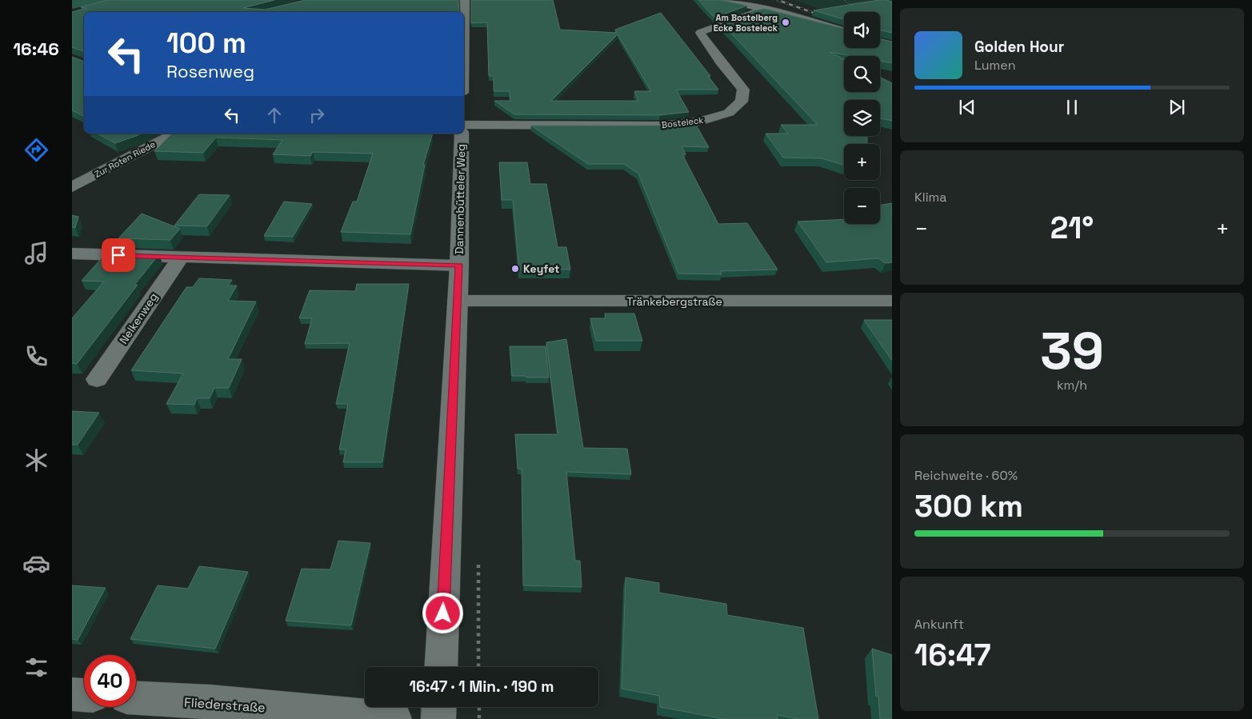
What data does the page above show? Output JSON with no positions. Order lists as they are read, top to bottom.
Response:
{
  "streets": {
    "street": [
      "Bosteleck",
      "Zur Roten Riede",
      "Dannenbütteler Weg",
      "Tränkebergstraße",
      "Nelkenweg",
      "Fliederstraße"
    ]
  },
  "crossings": [
    ["Dannenbütteler Weg", "Tränkebergstraße"]
  ],
  "places": ["Am Bostelberg Ecke Bosteleck", "Keyfet"],
  "page": {
    "tabs": "16:46",
    "map_buttons": ["+", "−"],
    "turn": ["100 m", "Rosenweg"],
    "song": ["Golden Hour", "Lumen"],
    "tile": [
      "Klima",
      ["39", "km/h"],
      ["Reichweite · 60%", "300 km"],
      ["Ankunft", "16:47"]
    ],
    "heat": ["−", "21°", "+"],
    "limit": "40",
    "trip": "16:47 · 1 Min. · 190 m"
  }
}
